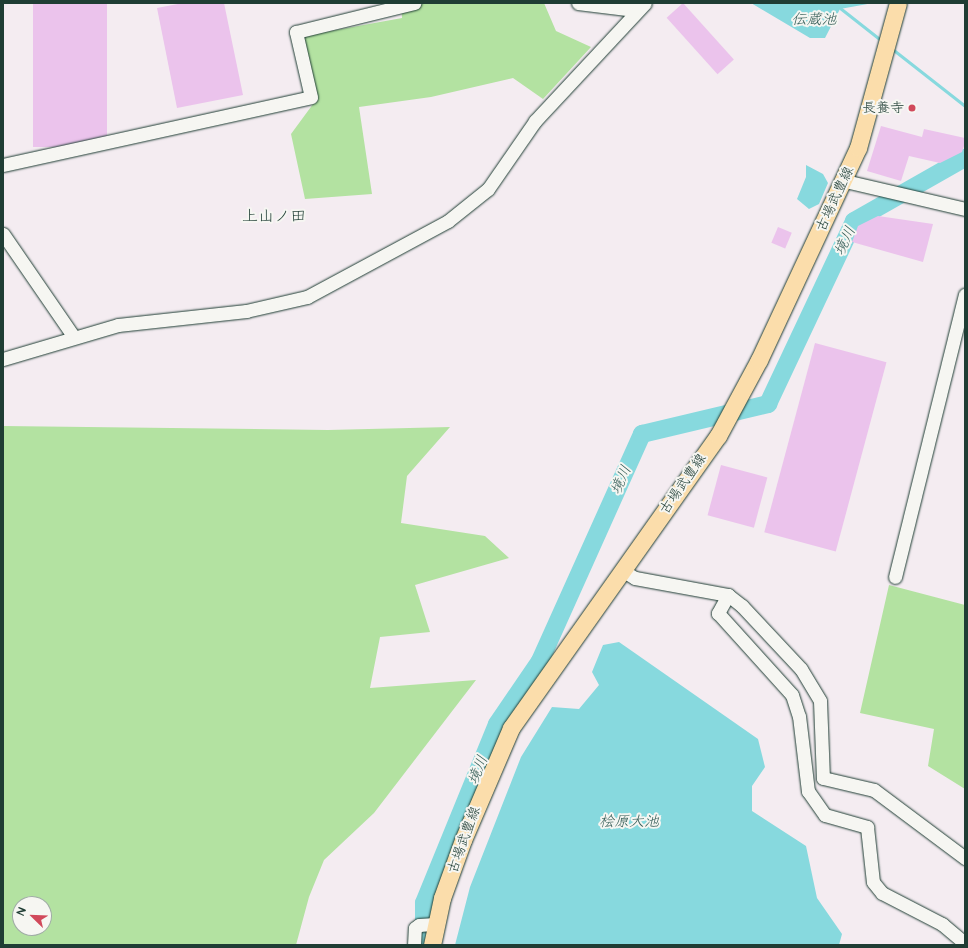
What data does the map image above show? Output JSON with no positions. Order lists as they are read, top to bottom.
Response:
{
  "streets": {
    "main road": ["古場武豊線"]
  },
  "districts": ["上山ノ田"],
  "water": ["伝蔵池", "境川", "桧原大池"],
  "places": ["長養寺"],
  "north": "top left"
}
